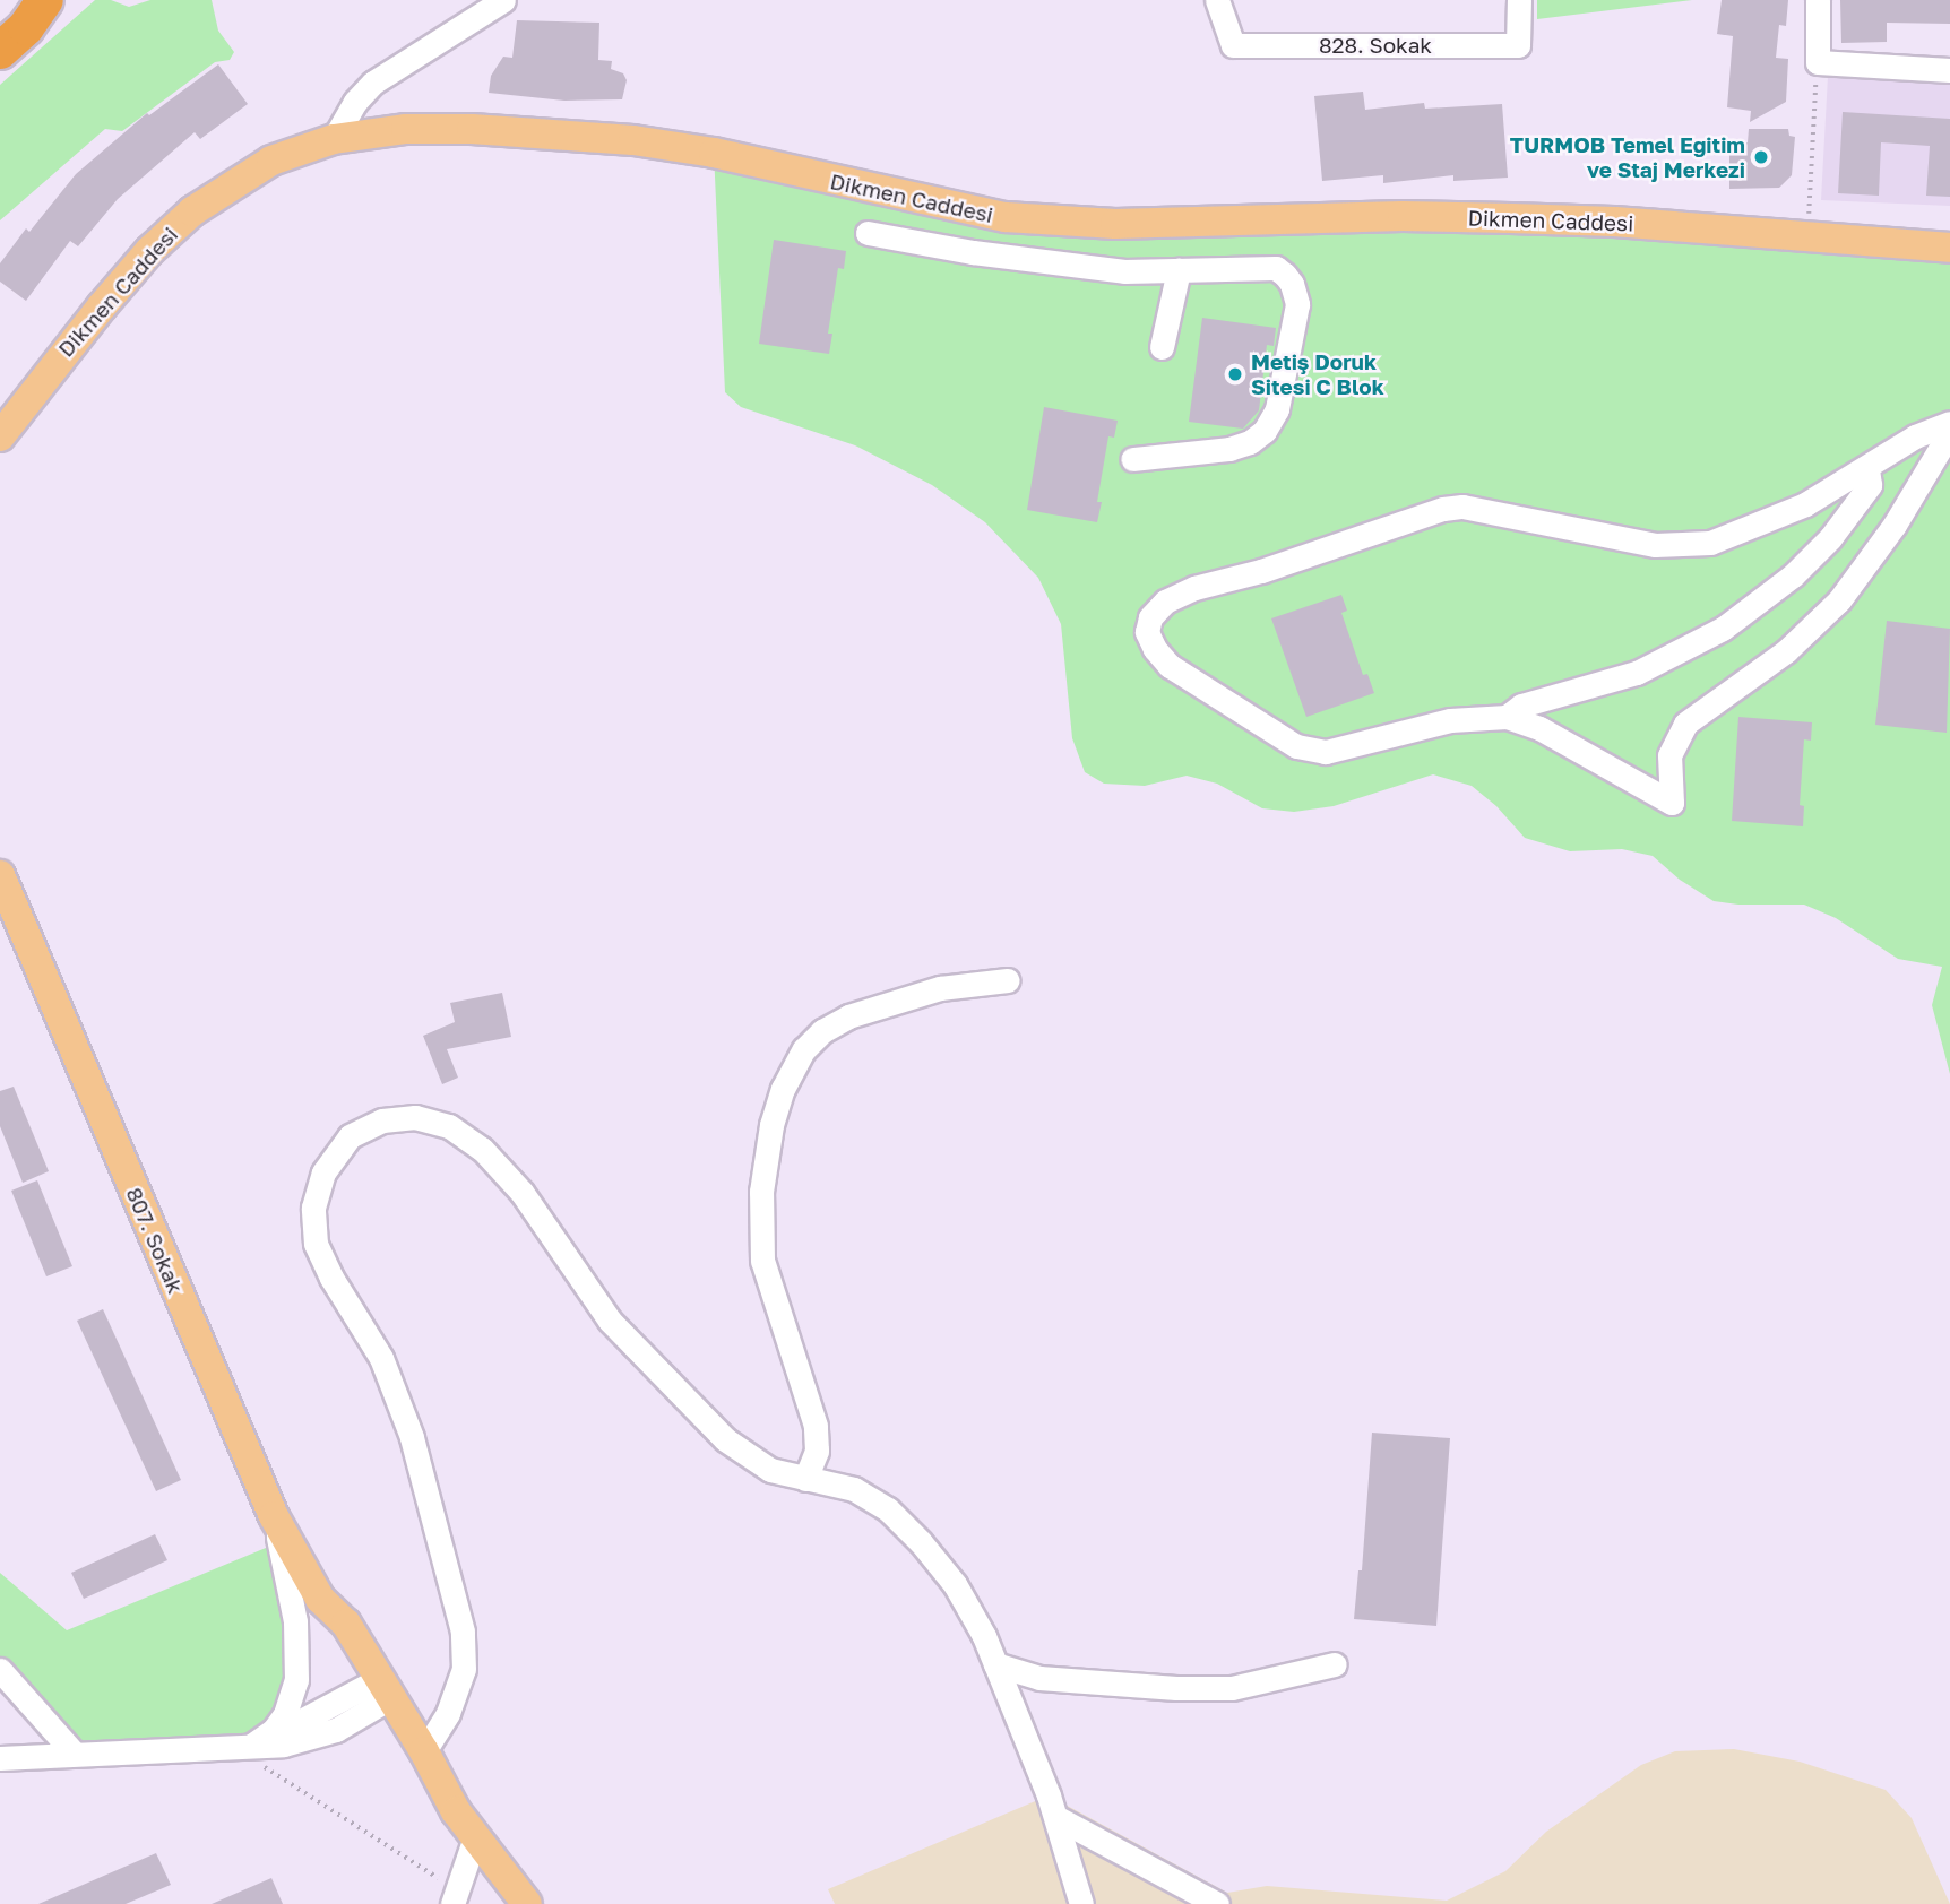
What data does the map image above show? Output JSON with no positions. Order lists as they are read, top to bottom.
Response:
{
  "streets": {
    "main road": ["Dikmen Caddesi", "807. Sokak"],
    "street": ["828. Sokak"]
  },
  "places": ["TURMOB Temel Eğitim ve Staj Merkezi", "Metiş Doruk Sitesi C Blok"]
}
